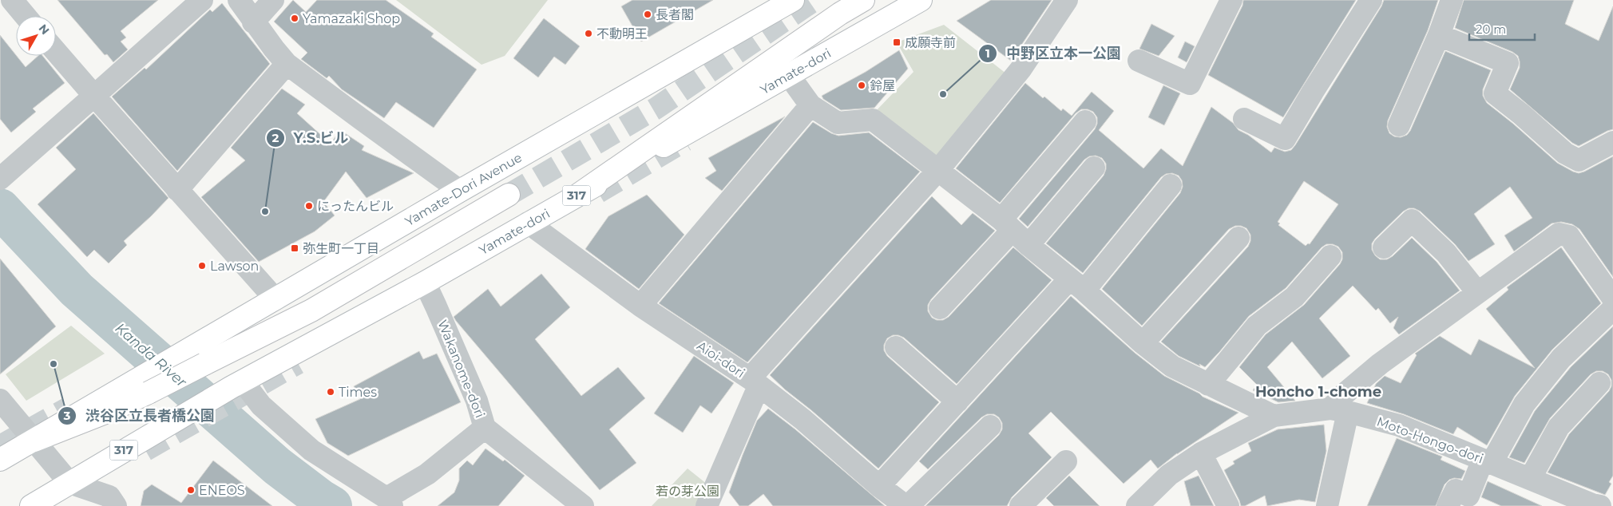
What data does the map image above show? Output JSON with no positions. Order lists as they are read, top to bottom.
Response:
{
  "streets": {
    "main road": ["Yamate-dori", "Yamate-Dori Avenue", "317"],
    "street": ["Aioi-dori", "Wakanome-dori", "Moto-Hongo-dori"]
  },
  "crossings": [
    ["Yamate-dori", "317"],
    ["Yamate-dori", "Aioi-dori"],
    ["Yamate-dori", "Wakanome-dori"]
  ],
  "districts": ["Honcho 1-chome"],
  "water": ["Kanda River"],
  "parks": ["若の芽公園"],
  "places": {
    "other": [
      "長者閣",
      "Yamazaki Shop",
      "不動明王",
      "鈴屋",
      "中野区立本一公園",
      "にったんビル",
      "Y.S.ビル",
      "Lawson",
      "渋谷区立長者橋公園",
      "Times",
      "ENEOS"
    ],
    "transit": ["成願寺前", "弥生町一丁目"]
  },
  "scale_bar": "20 m",
  "north": "top right"
}
